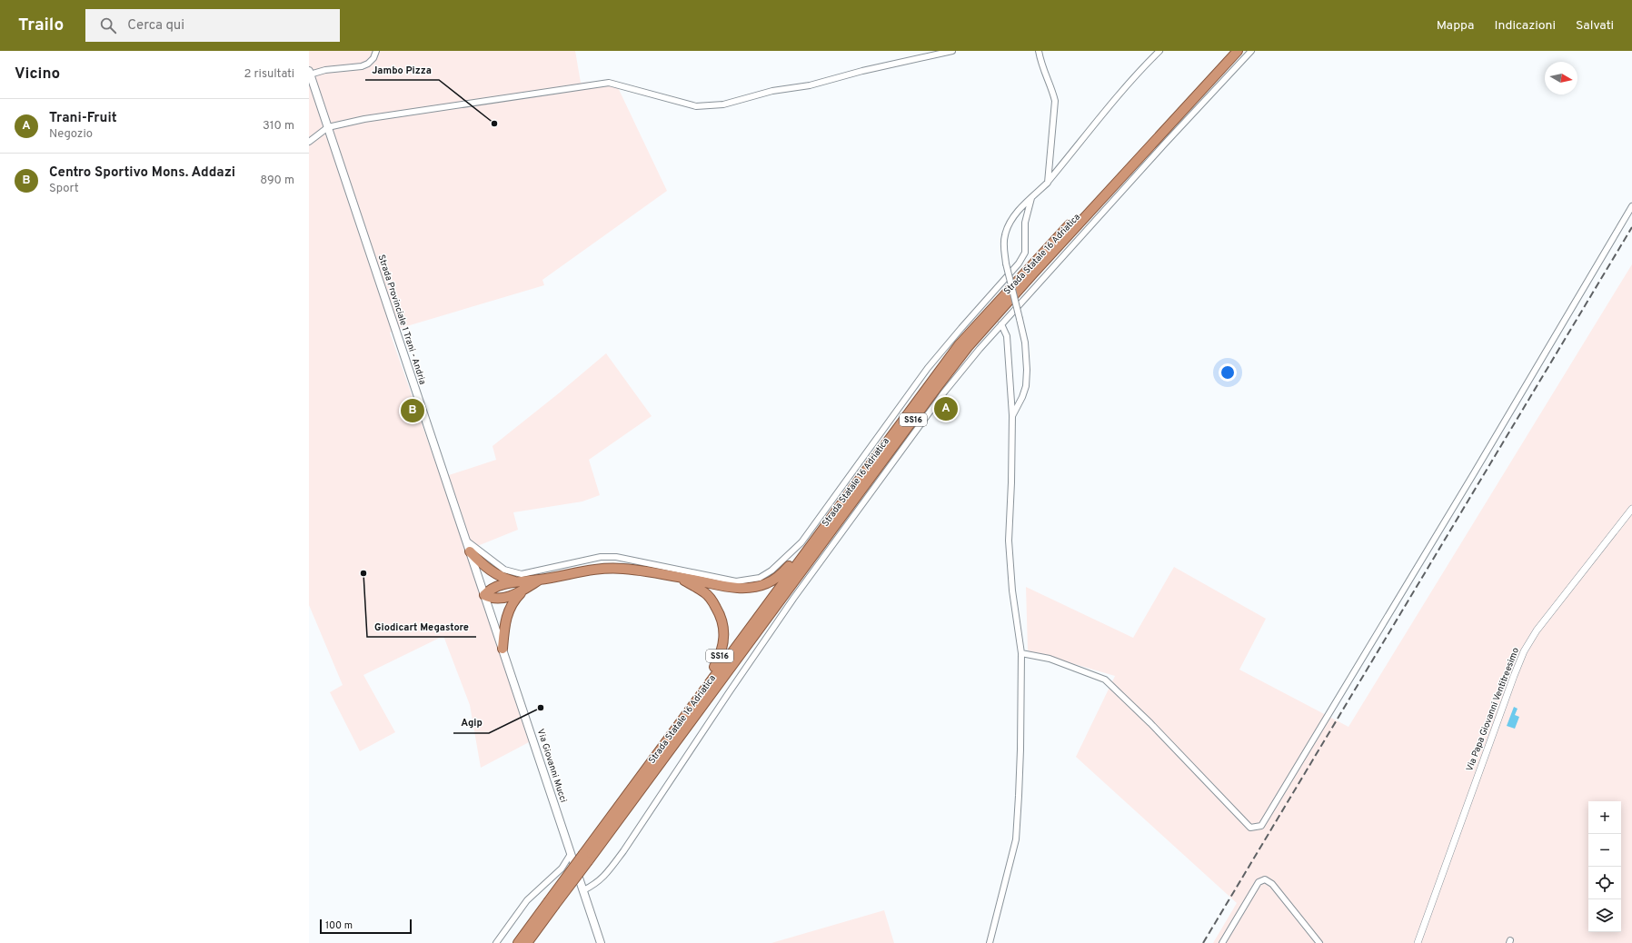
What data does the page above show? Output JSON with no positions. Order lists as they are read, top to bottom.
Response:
{
  "streets": {
    "highway": ["Strada Statale 16 Adriatica", "SS16"],
    "main road": ["Strada Provinciale 1 Trani - Andria", "Via Giovanni Mucci"],
    "street": ["Via Papa Giovanni Ventitreesimo"]
  },
  "crossings": [
    ["Strada Statale 16 Adriatica", "SS16"],
    ["Strada Provinciale 1 Trani - Andria", "SS16"],
    ["Strada Provinciale 1 Trani - Andria", "Via Giovanni Mucci"],
    ["SS16", "Via Giovanni Mucci"]
  ],
  "places": ["Jambo Pizza", "Giodicart Megastore", "Agip"],
  "scale_bar": "100 m",
  "north": "right",
  "page": {
    "header": "Trailo",
    "search": "Cerca qui",
    "nav": ["Mappa", "Indicazioni", "Salvati"],
    "heading": ["Vicino", "2 risultati"],
    "list": [
      {
        "mark": "A",
        "name": "Trani-Fruit",
        "note": "Negozio",
        "value": "310 m"
      },
      {
        "mark": "B",
        "name": "Centro Sportivo Mons. Addazi",
        "note": "Sport",
        "value": "890 m"
      }
    ],
    "pins": ["A", "B"],
    "map_buttons": ["+", "−"],
    "scale": "100 m"
  }
}
